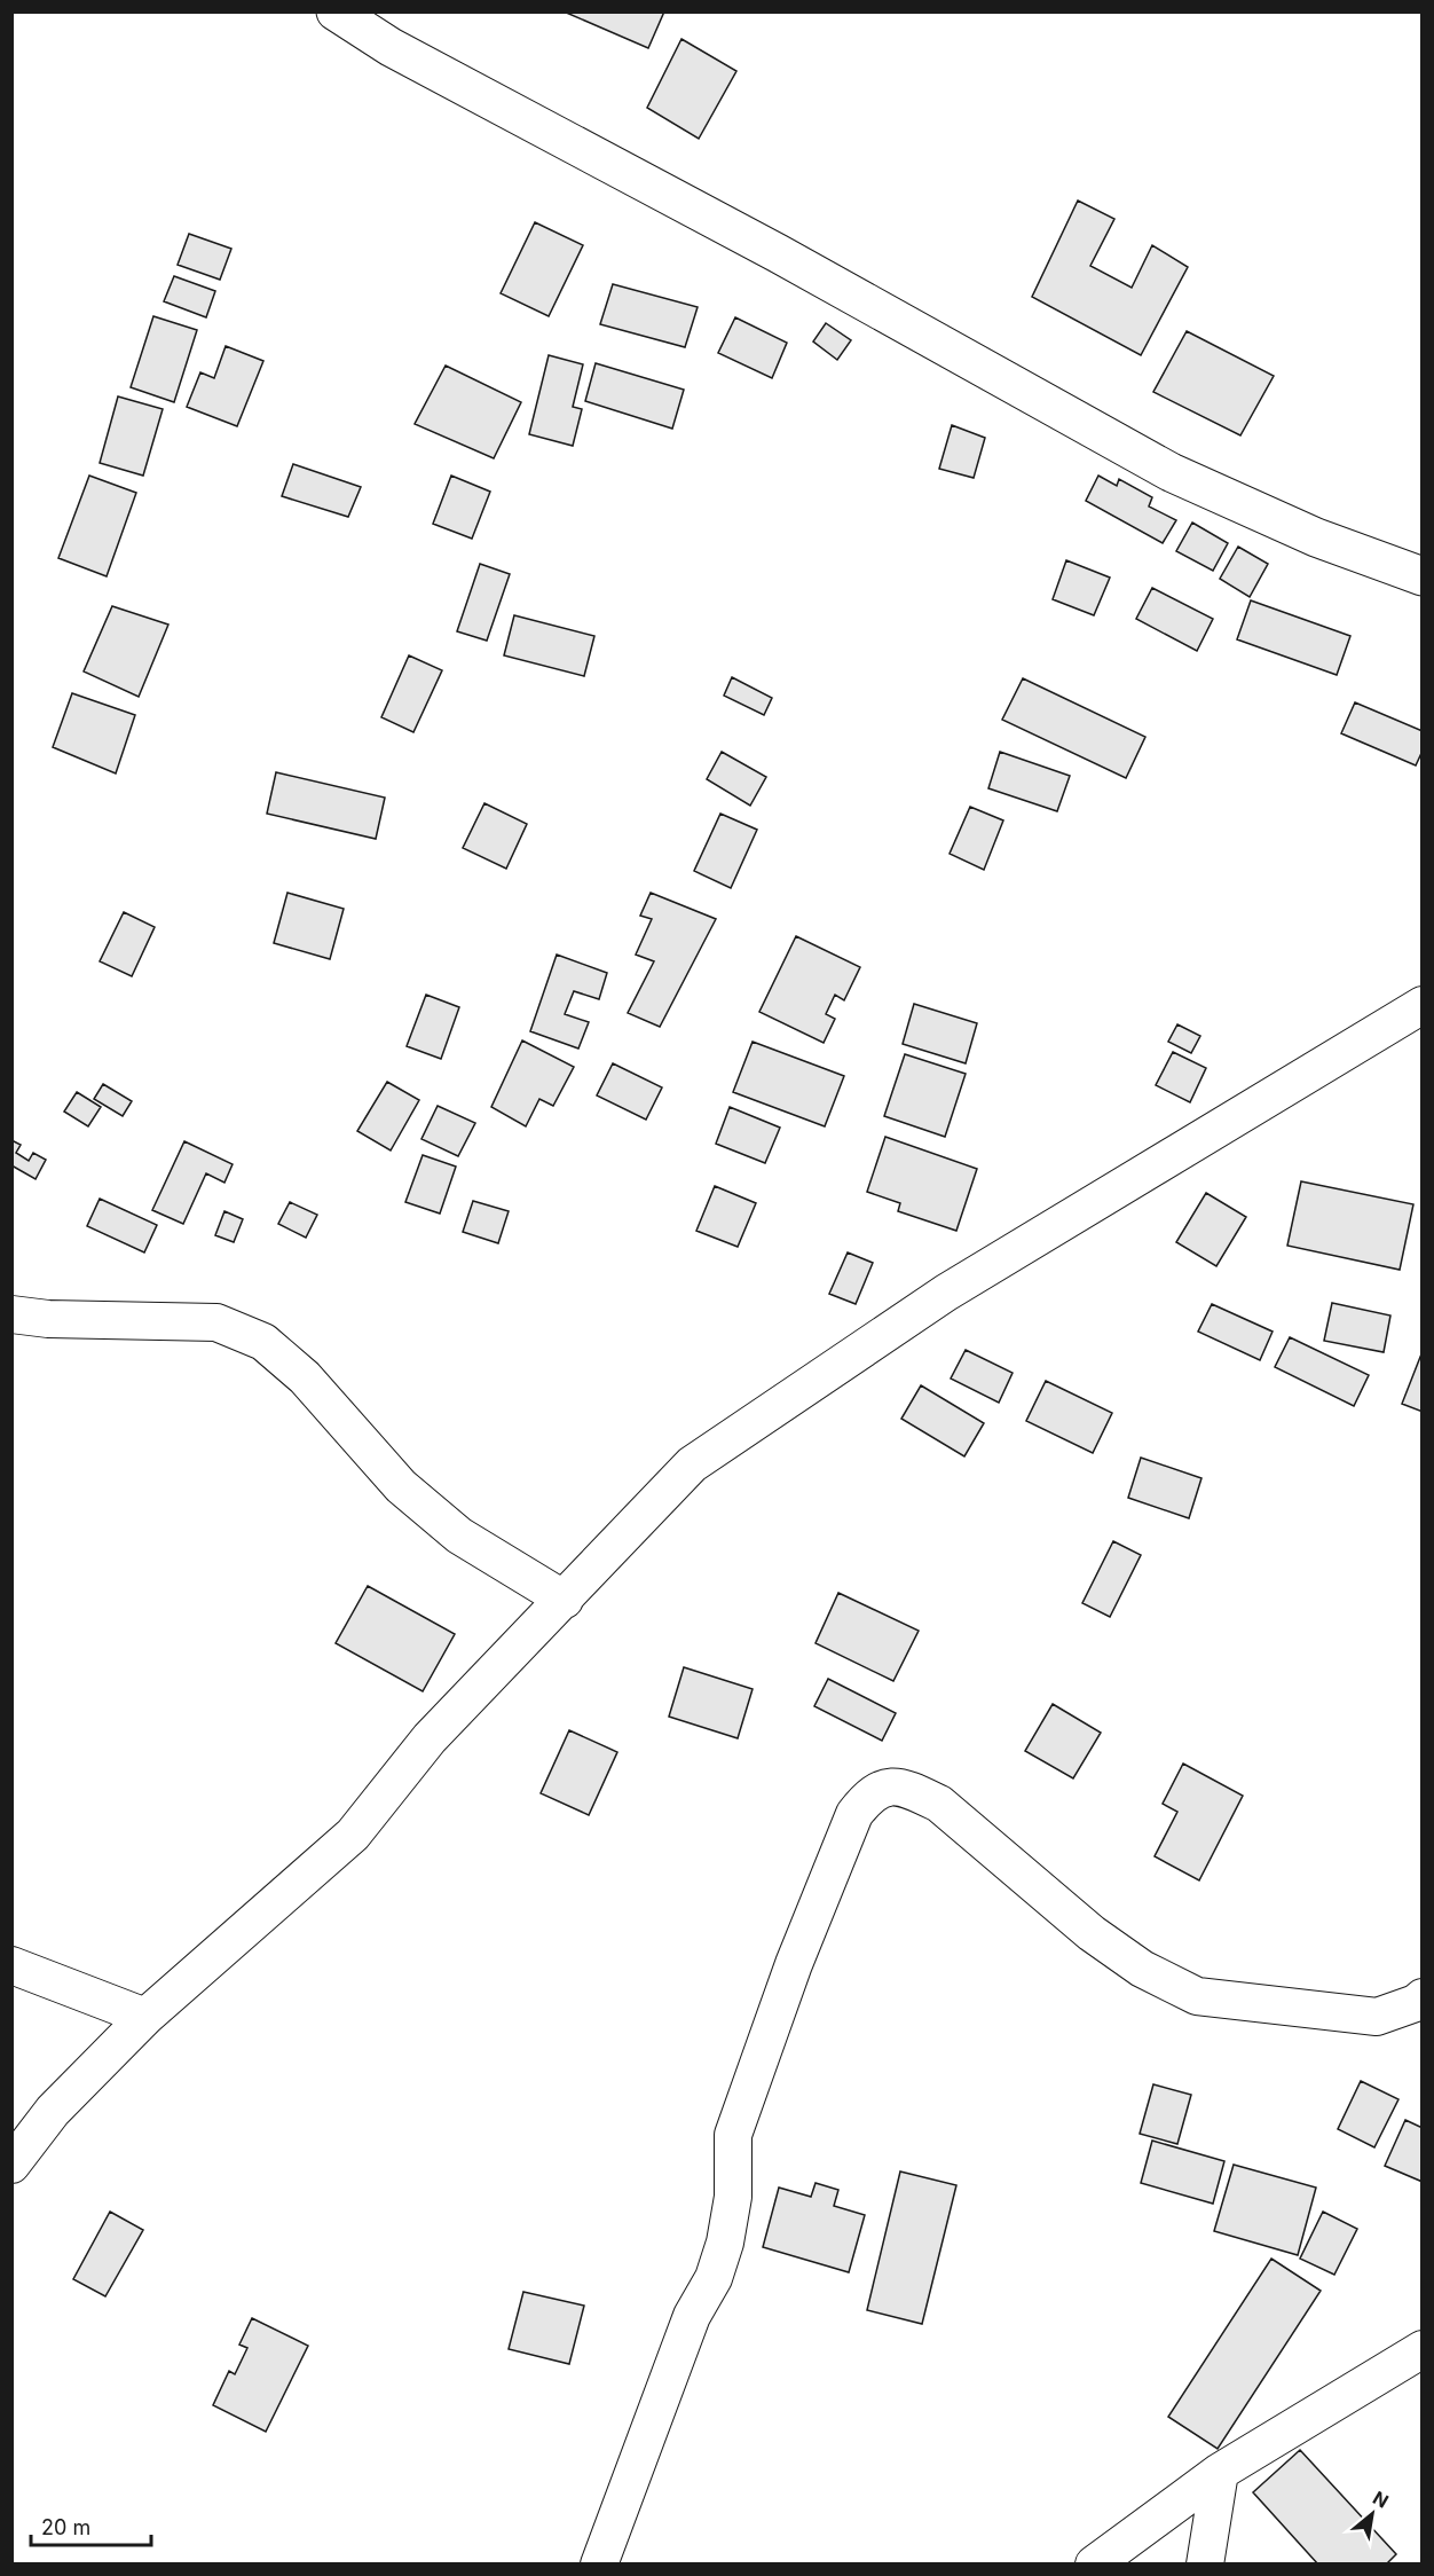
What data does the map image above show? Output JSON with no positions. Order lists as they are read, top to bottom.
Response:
{
  "scale_bar": "20 m",
  "north": "top right"
}
